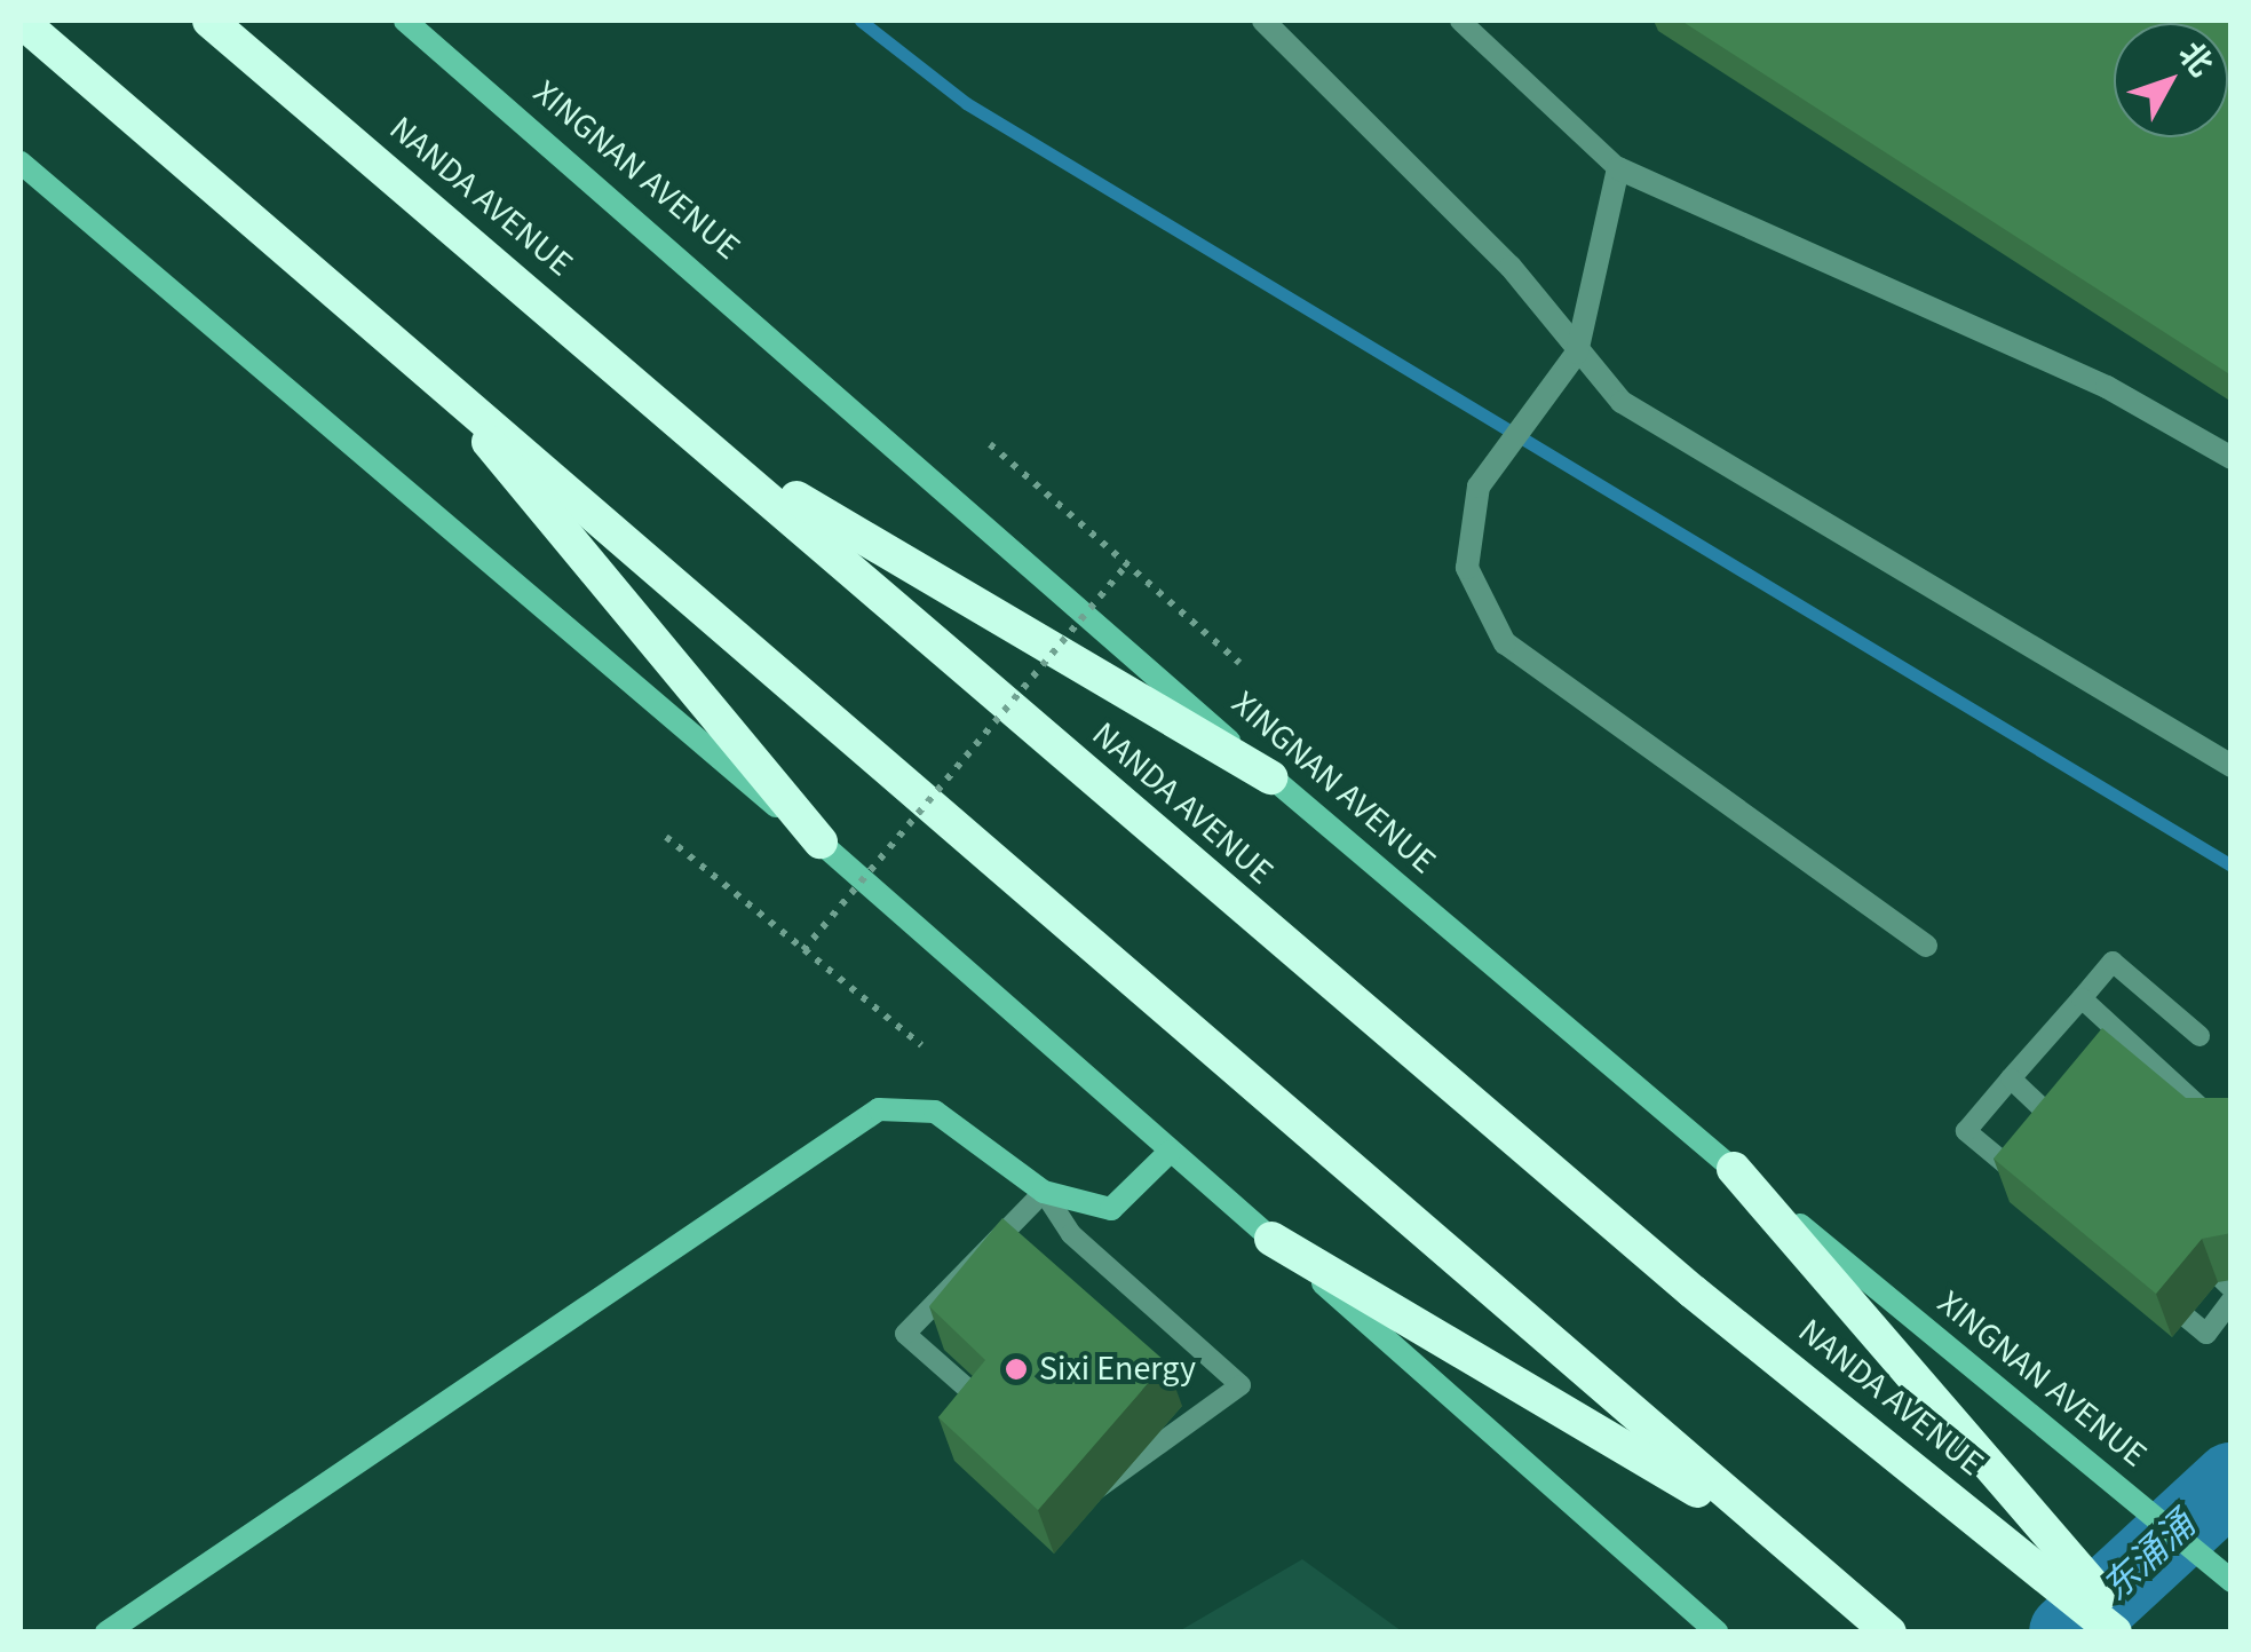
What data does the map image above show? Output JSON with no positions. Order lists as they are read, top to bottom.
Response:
{
  "streets": {
    "highway": ["NANDA AVENUE"],
    "main road": ["XINGNAN AVENUE"]
  },
  "water": ["东涌涌"],
  "places": ["Sixi Energy"],
  "north": "top right"
}
